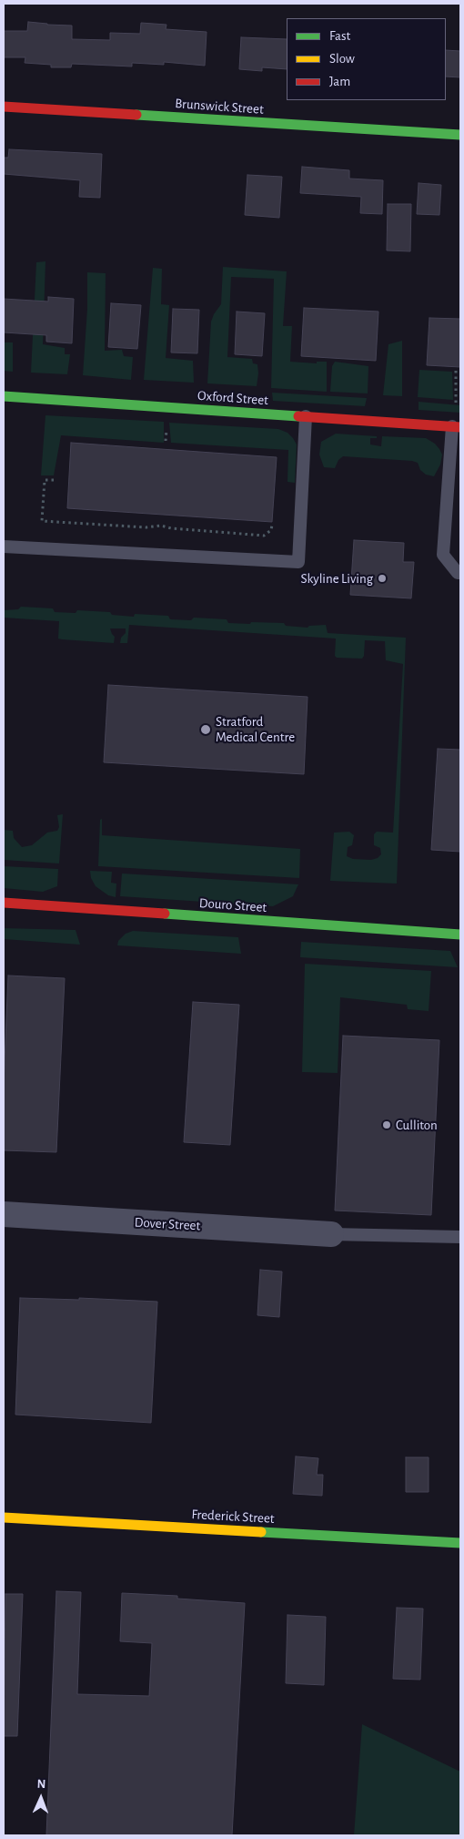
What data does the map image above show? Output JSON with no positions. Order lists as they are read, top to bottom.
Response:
{
  "streets": {
    "street": [
      "Brunswick Street",
      "Oxford Street",
      "Douro Street",
      "Dover Street",
      "Frederick Street"
    ]
  },
  "places": ["Skyline Living", "Stratford Medical Centre", "Culliton"],
  "legend": ["Fast", "Slow", "Jam"],
  "north": "top"
}
